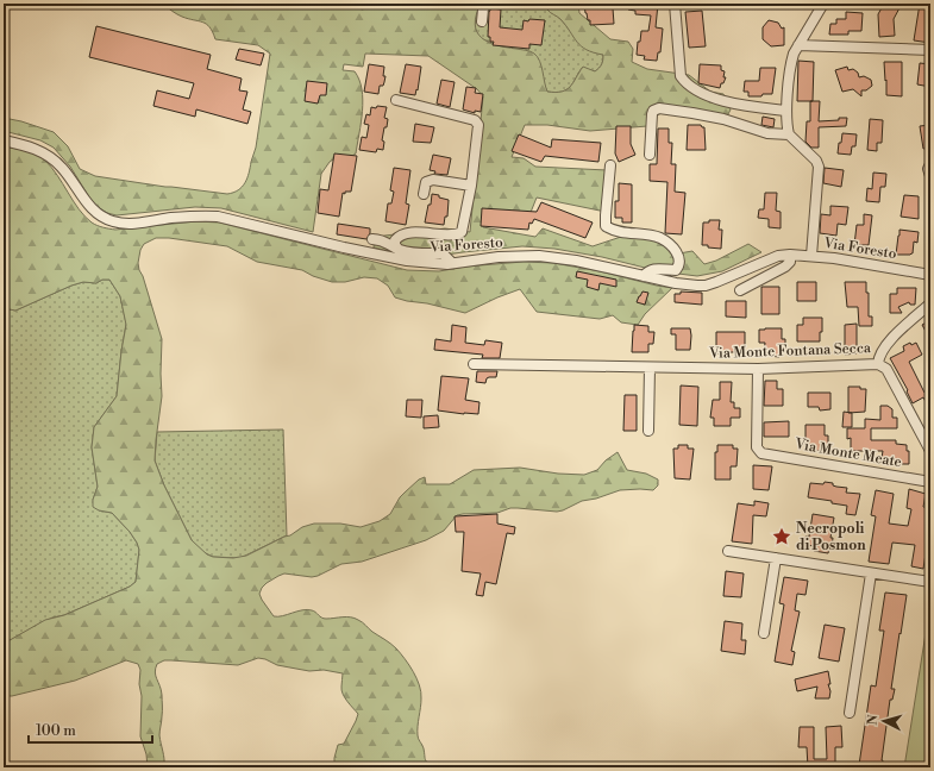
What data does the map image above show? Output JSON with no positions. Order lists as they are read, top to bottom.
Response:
{
  "streets": {
    "street": ["Via Foresto", "Via Monte Fontana Secca", "Via Monte Meate"]
  },
  "crossings": [
    ["Via Monte Fontana Secca", "Via Monte Meate"]
  ],
  "places": {
    "place": ["Necropoli di Posmon"]
  },
  "scale_bar": "100 m",
  "north": "left"
}
